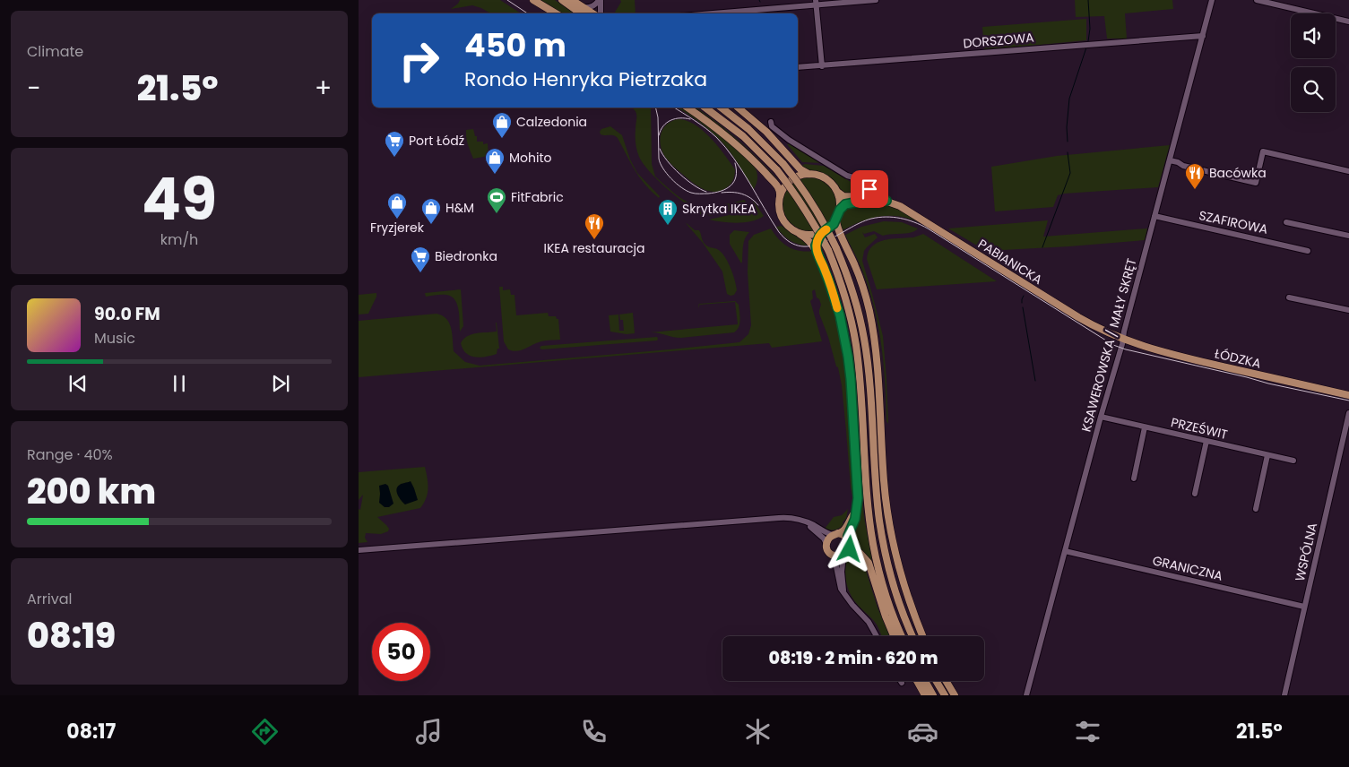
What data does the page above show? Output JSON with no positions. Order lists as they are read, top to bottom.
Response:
{
  "streets": {
    "main road": ["PABIANICKA", "ŁÓDZKA"],
    "street": [
      "DORSZOWA",
      "SZAFIROWA",
      "KSAWEROWSKA / MAŁY SKRĘT",
      "PRZEŚWIT",
      "WSPÓLNA",
      "GRANICZNA"
    ]
  },
  "crossings": [
    ["DORSZOWA", "KSAWEROWSKA / MAŁY SKRĘT"],
    ["SZAFIROWA", "KSAWEROWSKA / MAŁY SKRĘT"],
    ["PABIANICKA", "KSAWEROWSKA / MAŁY SKRĘT"],
    ["PABIANICKA", "ŁÓDZKA"],
    ["KSAWEROWSKA / MAŁY SKRĘT", "ŁÓDZKA"],
    ["KSAWEROWSKA / MAŁY SKRĘT", "PRZEŚWIT"],
    ["KSAWEROWSKA / MAŁY SKRĘT", "GRANICZNA"],
    ["WSPÓLNA", "GRANICZNA"]
  ],
  "places": {
    "shop": [
      "Calzedonia",
      "Mohito",
      "Fryzjerek",
      "H&M"
    ],
    "supermarket": ["Port Łódź", "Biedronka"],
    "restaurant": ["Bacówka", "IKEA restauracja"],
    "sports": ["FitFabric"],
    "building": ["Skrytka IKEA"]
  },
  "page": {
    "tile": [
      "Climate",
      ["49", "km/h"],
      ["Range · 40%", "200 km"],
      ["Arrival", "08:19"]
    ],
    "turn": ["450 m", "Rondo Henryka Pietrzaka"],
    "heat": ["−", "21.5°", "+"],
    "song": ["90.0 FM", "Music"],
    "limit": "50",
    "trip": "08:19 · 2 min · 620 m",
    "tabs": ["08:17", "21.5°"]
  }
}
